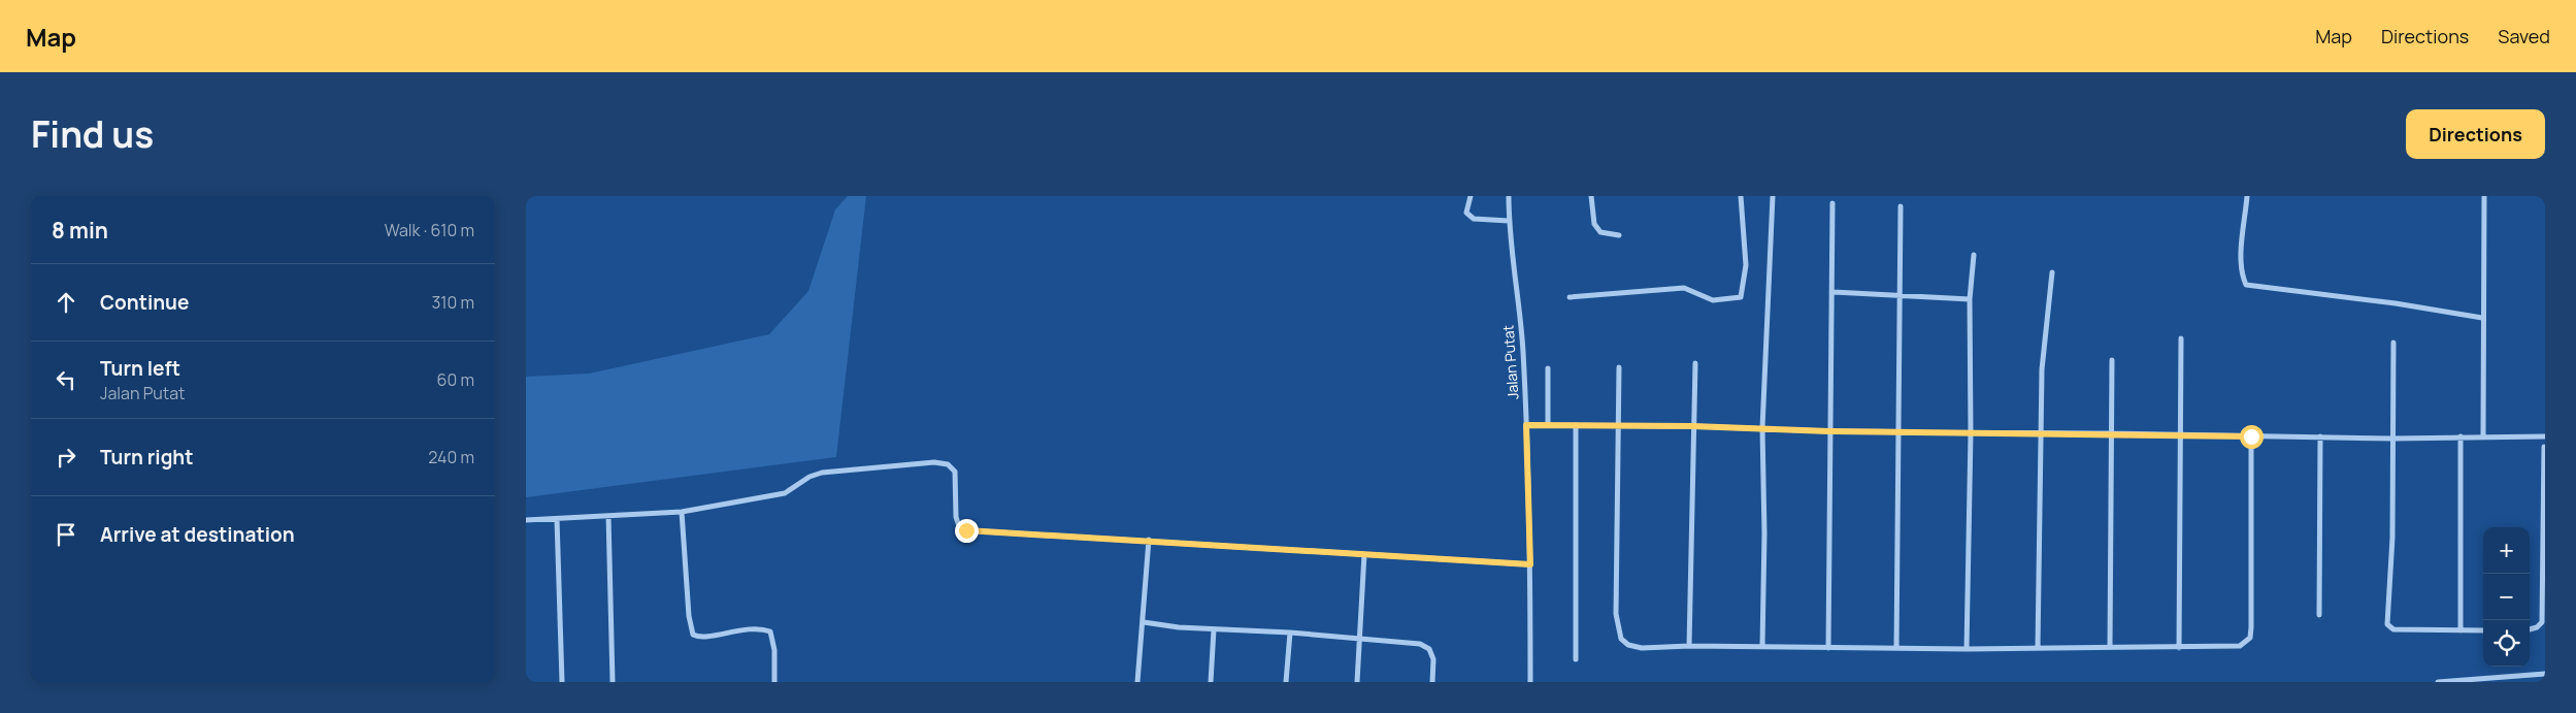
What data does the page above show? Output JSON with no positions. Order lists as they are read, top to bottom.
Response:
{
  "streets": {
    "street": ["Jalan Putat"]
  },
  "page": {
    "header": "Map",
    "nav": ["Map", "Directions", "Saved"],
    "title": "Find us",
    "buttons": "Directions",
    "heading": ["8 min", "Walk · 610 m"],
    "list": [
      ["Continue", "310 m"],
      ["Turn left", "Jalan Putat", "60 m"],
      ["Turn right", "240 m"],
      "Arrive at destination"
    ],
    "map_buttons": ["+", "−"]
  }
}
